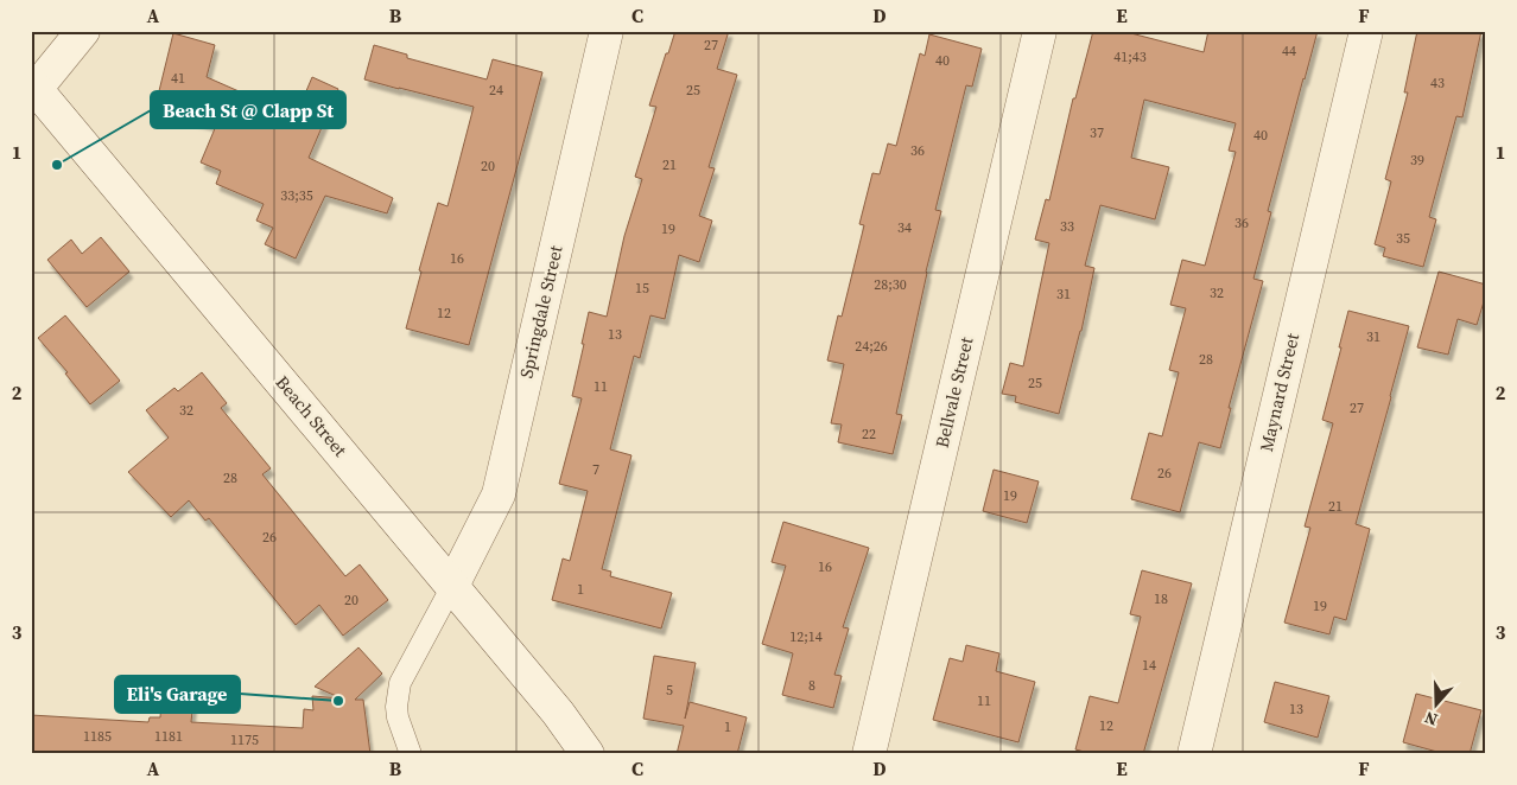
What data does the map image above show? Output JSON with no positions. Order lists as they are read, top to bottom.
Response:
{
  "streets": {
    "street": [
      "Springdale Street",
      "Bellvale Street",
      "Maynard Street",
      "Beach Street"
    ]
  },
  "crossings": [
    ["Springdale Street", "Beach Street"]
  ],
  "places": ["Beach St @ Clapp St", "Eli's Garage"],
  "house_numbers": [
    "27",
    "44",
    "41;43",
    "40",
    "41",
    "43",
    "24",
    "25",
    "37",
    "40",
    "36",
    "39",
    "21",
    "20",
    "33;35",
    "36",
    "33",
    "34",
    "19",
    "35",
    "16",
    "28;30",
    "15",
    "32",
    "31",
    "12",
    "13",
    "31",
    "24;26",
    "28",
    "25",
    "11",
    "27",
    "32",
    "22",
    "7",
    "26",
    "28",
    "19",
    "21",
    "26",
    "16",
    "1",
    "18",
    "20",
    "19",
    "12;14",
    "14",
    "8",
    "5",
    "11",
    "13",
    "12",
    "1",
    "1185",
    "1181",
    "1175"
  ],
  "north": "bottom",
  "grid": {
    "columns": [
      "A",
      "B",
      "C",
      "D",
      "E",
      "F"
    ],
    "rows": ["1", "2", "3"]
  }
}
